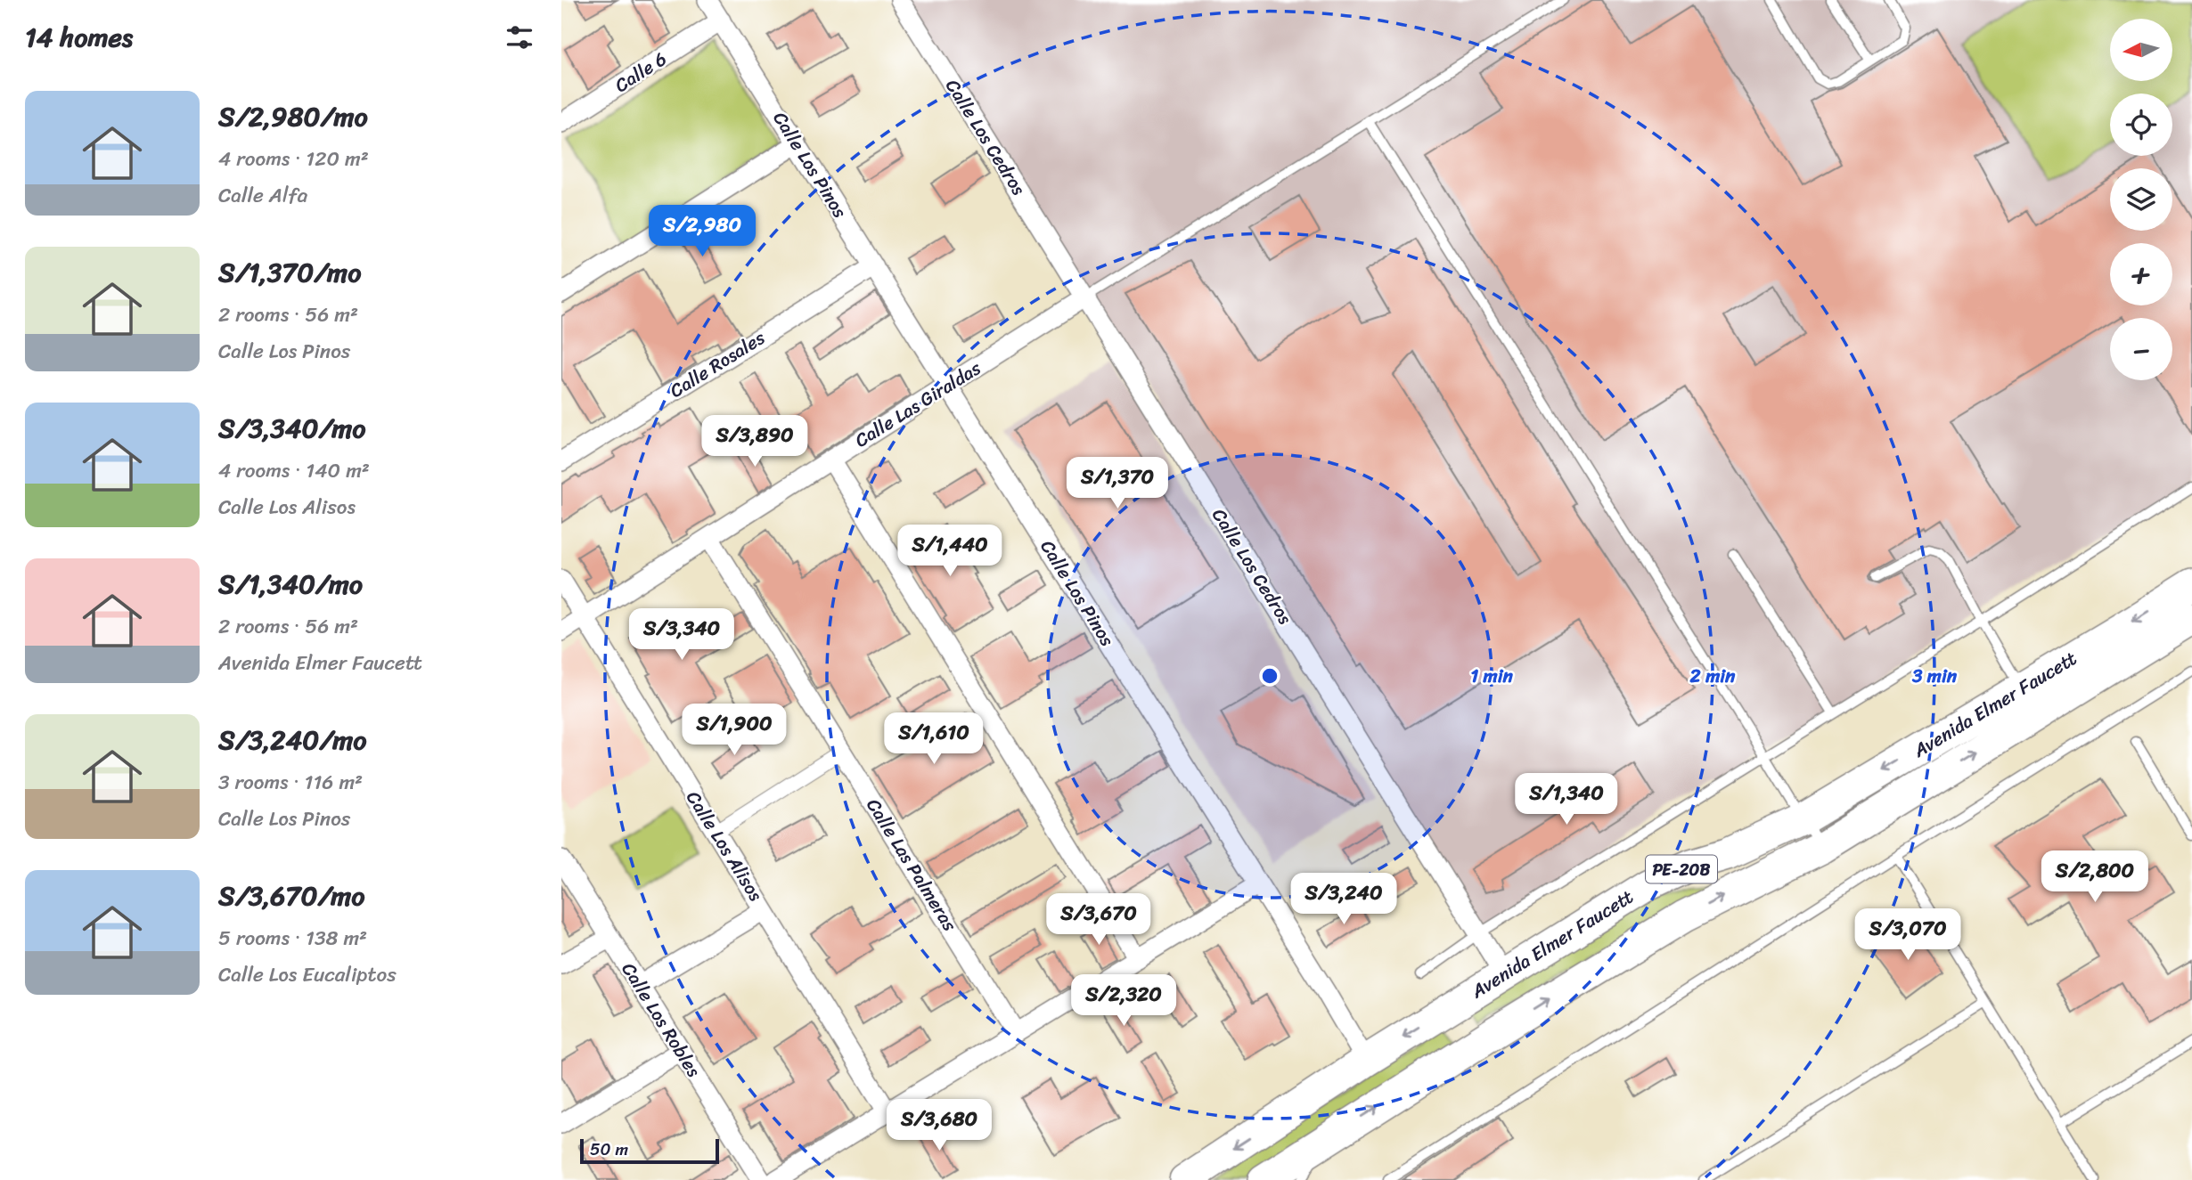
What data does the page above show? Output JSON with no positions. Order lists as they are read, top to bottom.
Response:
{
  "streets": {
    "highway": ["Avenida Elmer Faucett", "PE-20B"],
    "street": [
      "Calle 6",
      "Calle Los Cedros",
      "Calle Los Pinos",
      "Calle Rosales",
      "Calle Las Giraldas",
      "Calle Los Alisos",
      "Calle Las Palmeras",
      "Calle Los Robles"
    ]
  },
  "crossings": [
    ["Calle 6", "Calle Los Pinos"],
    ["Calle Los Cedros", "Calle Las Giraldas"],
    ["Calle Los Cedros", "Avenida Elmer Faucett"],
    ["Calle Los Pinos", "Calle Rosales"],
    ["Calle Los Pinos", "Calle Las Giraldas"],
    ["Calle Los Pinos", "Avenida Elmer Faucett"],
    ["Calle Las Giraldas", "Calle Los Alisos"],
    ["Calle Las Giraldas", "Calle Las Palmeras"]
  ],
  "scale_bar": "50 m",
  "north": "left",
  "page": {
    "heading": "14 homes",
    "map_buttons": ["+", "−"],
    "list": [
      {
        "name": "S/2,980/mo",
        "note": "4 rooms · 120 m² · Calle Alfa"
      },
      {
        "name": "S/1,370/mo",
        "note": "2 rooms · 56 m² · Calle Los Pinos"
      },
      {
        "name": "S/3,340/mo",
        "note": "4 rooms · 140 m² · Calle Los Alisos"
      },
      {
        "name": "S/1,340/mo",
        "note": "2 rooms · 56 m² · Avenida Elmer Faucett"
      },
      {
        "name": "S/3,240/mo",
        "note": "3 rooms · 116 m² · Calle Los Pinos"
      },
      {
        "name": "S/3,670/mo",
        "note": "5 rooms · 138 m² · Calle Los Eucaliptos"
      }
    ],
    "price": [
      "S/2,980",
      "S/3,890",
      "S/1,370",
      "S/1,440",
      "S/3,340",
      "S/1,900",
      "S/1,610",
      "S/1,340",
      "S/2,800",
      "S/3,240",
      "S/3,670",
      "S/3,070",
      "S/2,320",
      "S/3,680"
    ],
    "scale": "50 m"
  },
  "rings": ["1 min", "2 min", "3 min"]
}
